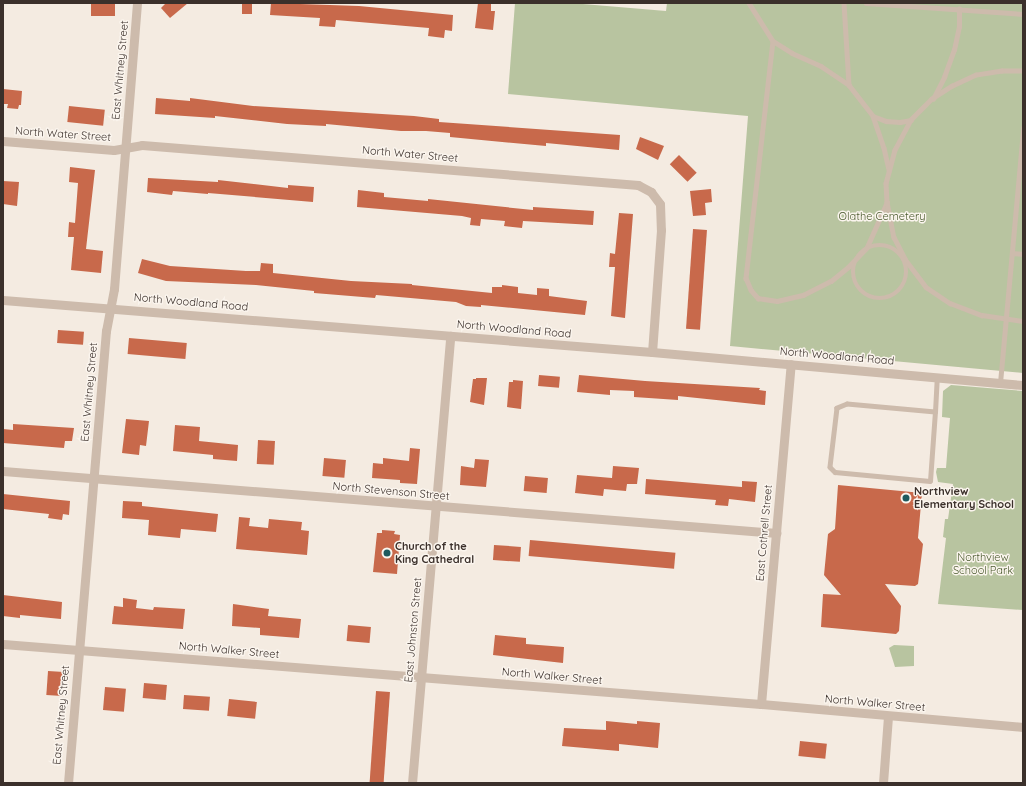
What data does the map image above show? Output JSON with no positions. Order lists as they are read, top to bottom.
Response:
{
  "streets": {
    "street": [
      "East Whitney Street",
      "North Water Street",
      "North Woodland Road",
      "North Stevenson Street",
      "East Cothrell Street",
      "East Johnston Street",
      "North Walker Street"
    ]
  },
  "crossings": [
    ["East Whitney Street", "North Water Street"],
    ["East Whitney Street", "North Woodland Road"],
    ["East Whitney Street", "North Stevenson Street"],
    ["East Whitney Street", "North Walker Street"],
    ["North Water Street", "North Woodland Road"],
    ["North Woodland Road", "East Cothrell Street"],
    ["North Woodland Road", "East Johnston Street"],
    ["North Stevenson Street", "East Cothrell Street"],
    ["North Stevenson Street", "East Johnston Street"],
    ["East Cothrell Street", "North Walker Street"],
    ["East Johnston Street", "North Walker Street"]
  ],
  "parks": ["Olathe Cemetery", "Northview School Park"],
  "places": ["Northview Elementary School", "Church of the King Cathedral"]
}
